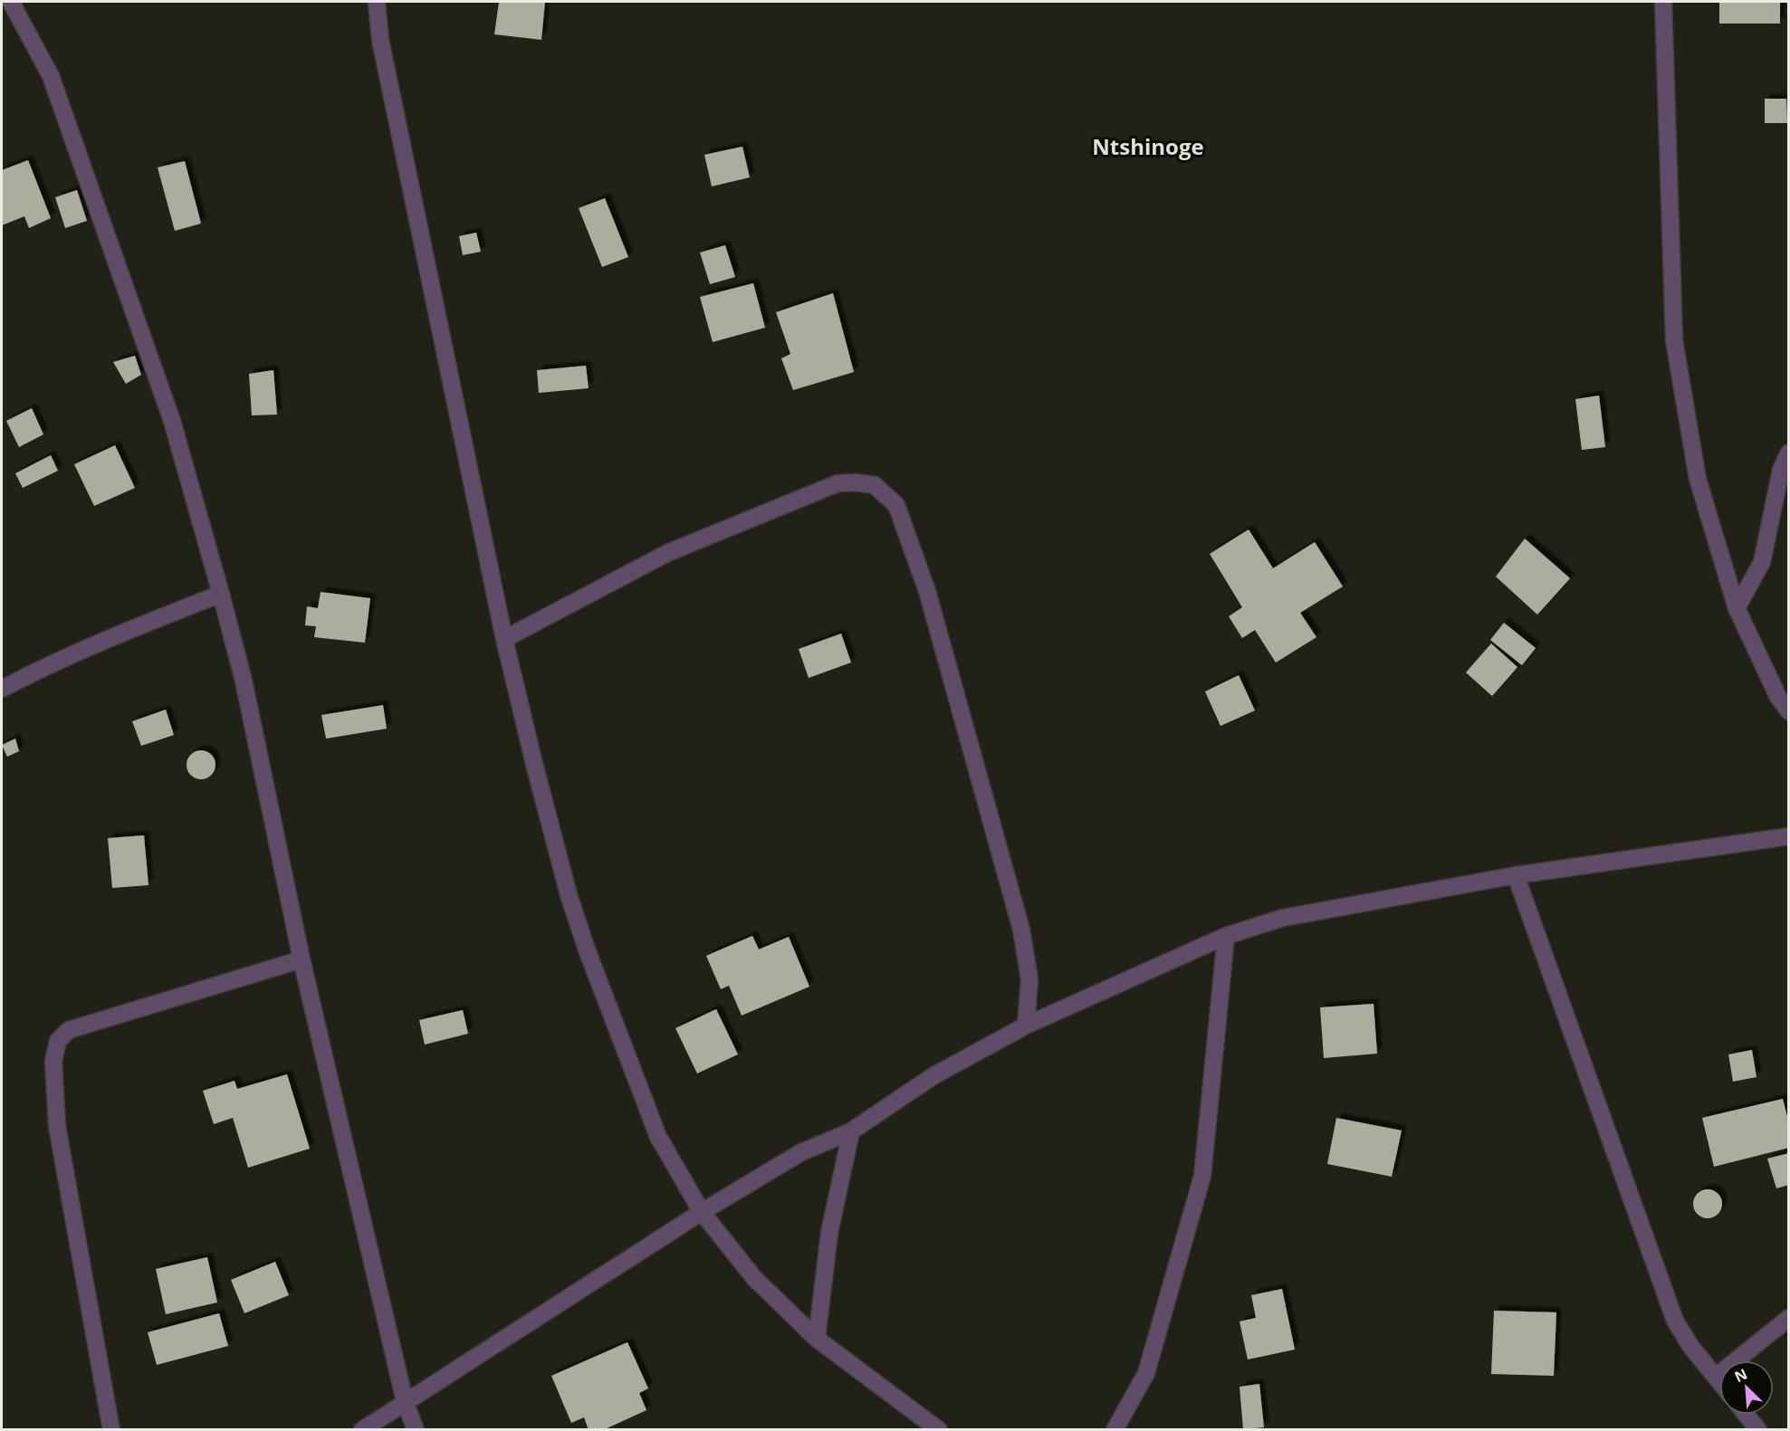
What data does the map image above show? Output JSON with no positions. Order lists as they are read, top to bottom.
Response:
{
  "districts": ["Ntshinoge"],
  "north": "top left"
}
